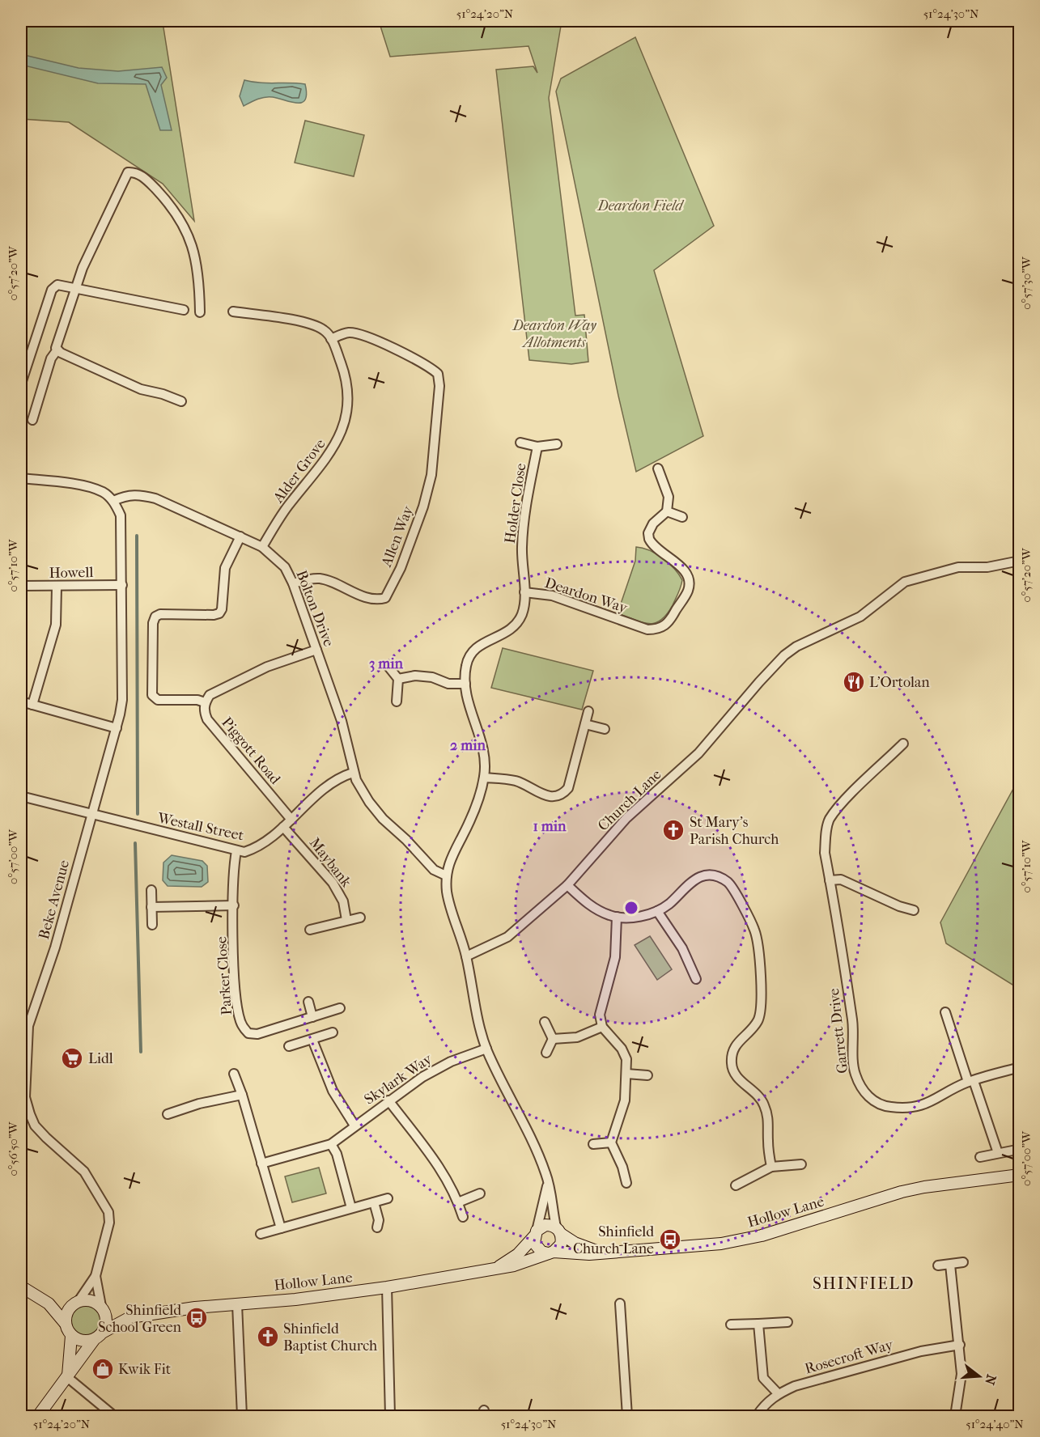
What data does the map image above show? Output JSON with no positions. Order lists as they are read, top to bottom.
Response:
{
  "streets": {
    "main road": ["Hollow Lane"],
    "street": [
      "Alder Grove",
      "Holder Close",
      "Allen Way",
      "Howell",
      "Deardon Way",
      "Bolton Drive",
      "Piggott Road",
      "Church Lane",
      "Westall Street",
      "Maybank",
      "Beke Avenue",
      "Parker Close",
      "Garrett Drive",
      "Skylark Way",
      "Rosecroft Way"
    ]
  },
  "crossings": [
    ["Alder Grove", "Allen Way"],
    ["Alder Grove", "Bolton Drive"],
    ["Holder Close", "Deardon Way"],
    ["Allen Way", "Bolton Drive"],
    ["Howell", "Beke Avenue"],
    ["Deardon Way", "Bolton Drive"],
    ["Deardon Way", "Church Lane"],
    ["Bolton Drive", "Westall Street"],
    ["Bolton Drive", "Beke Avenue"],
    ["Piggott Road", "Westall Street"],
    ["Westall Street", "Maybank"],
    ["Westall Street", "Beke Avenue"],
    ["Westall Street", "Parker Close"]
  ],
  "districts": ["SHINFIELD"],
  "parks": ["Deardon Field", "Deardon Way Allotments"],
  "places": {
    "restaurant": ["L'Ortolan"],
    "church": ["St Mary's Parish Church", "Shinfield Baptist Church"],
    "supermarket": ["Lidl"],
    "bus stop": ["Shinfield Church Lane", "Shinfield School Green"],
    "shop": ["Kwik Fit"]
  },
  "north": "right",
  "coordinates": [
    "51°24'20\"N",
    "51°24'30\"N",
    "0°57'20\"W",
    "0°57'30\"W",
    "0°57'10\"W",
    "0°57'00\"W",
    "0°56'50\"W",
    "51°24'40\"N"
  ],
  "rings": ["3 min", "2 min", "1 min"]
}
